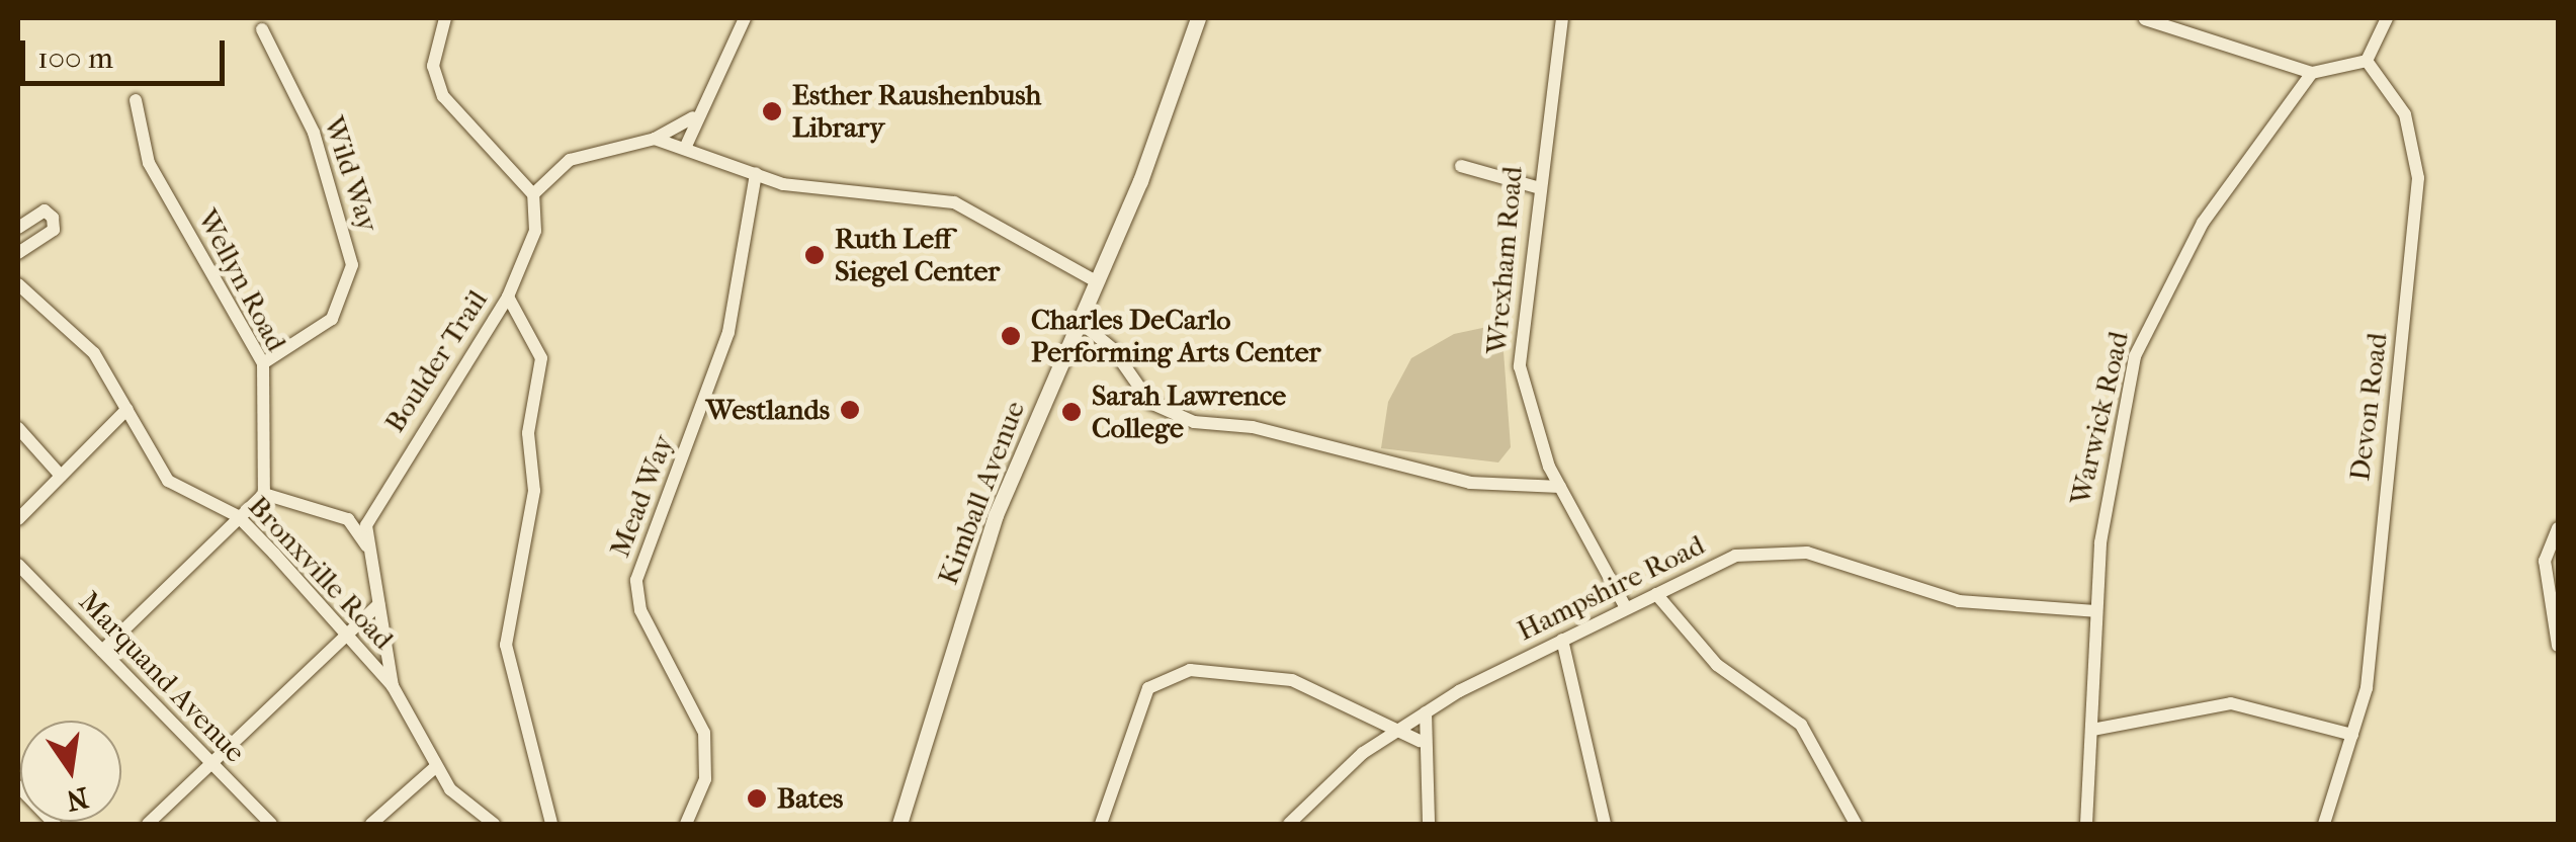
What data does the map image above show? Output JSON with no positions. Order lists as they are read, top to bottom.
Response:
{
  "streets": {
    "street": [
      "Wild Way",
      "Wrexham Road",
      "Wellyn Road",
      "Boulder Trail",
      "Devon Road",
      "Warwick Road",
      "Kimball Avenue",
      "Mead Way",
      "Bronxville Road",
      "Hampshire Road",
      "Marquand Avenue"
    ]
  },
  "crossings": [
    ["Wild Way", "Wellyn Road"],
    ["Wrexham Road", "Hampshire Road"],
    ["Boulder Trail", "Bronxville Road"],
    ["Warwick Road", "Hampshire Road"]
  ],
  "places": [
    "Esther Raushenbush Library",
    "Ruth Leff Siegel Center",
    "Charles DeCarlo Performing Arts Center",
    "Westlands",
    "Sarah Lawrence College",
    "Bates"
  ],
  "scale_bar": "100 m",
  "north": "bottom"
}
